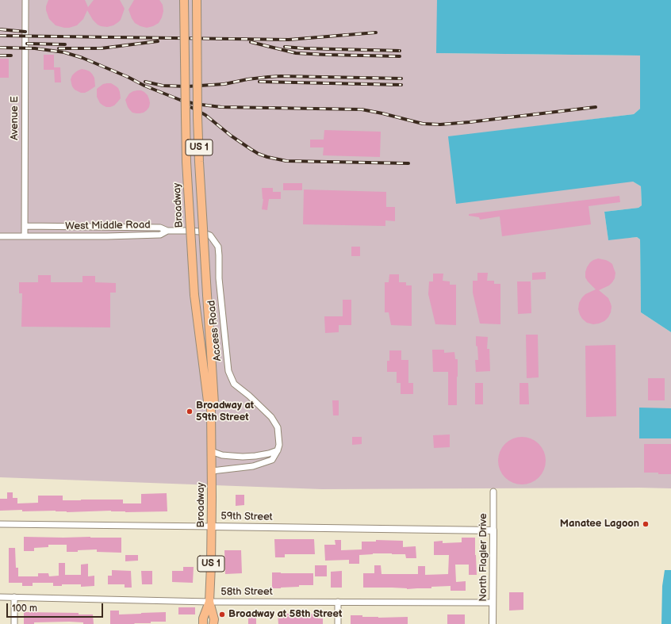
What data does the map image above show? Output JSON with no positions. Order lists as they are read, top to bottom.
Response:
{
  "streets": {
    "main road": ["US 1", "Broadway"],
    "street": [
      "Avenue E",
      "West Middle Road",
      "Access Road",
      "59th Street",
      "North Flagler Drive",
      "58th Street"
    ]
  },
  "crossings": [
    ["Avenue E", "West Middle Road"],
    ["Broadway", "59th Street"],
    ["Broadway", "58th Street"],
    ["West Middle Road", "Access Road"],
    ["59th Street", "North Flagler Drive"],
    ["North Flagler Drive", "58th Street"]
  ],
  "places": ["Broadway at 59th Street", "Manatee Lagoon", "Broadway at 58th Street"],
  "scale_bar": "100 m"
}
